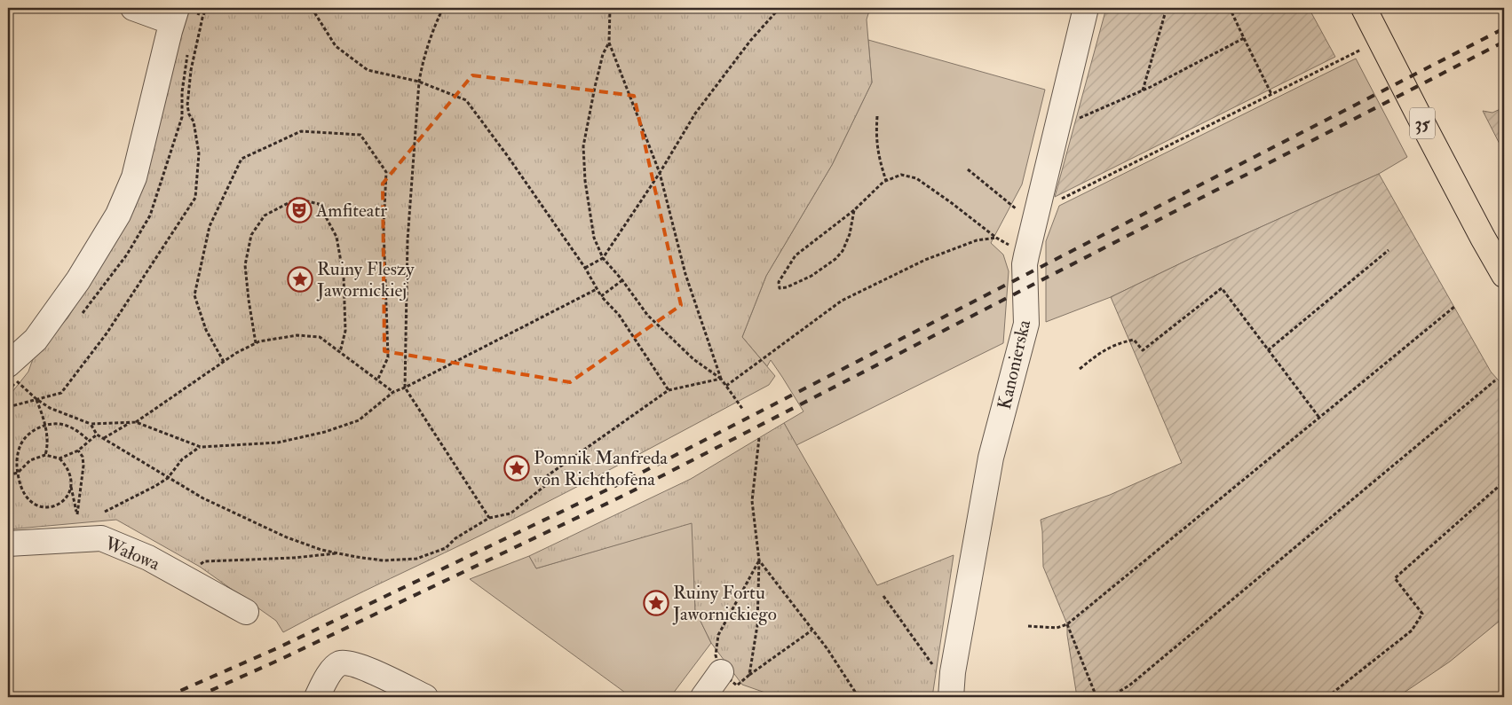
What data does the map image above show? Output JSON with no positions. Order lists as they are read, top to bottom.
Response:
{
  "streets": {
    "main road": ["35"],
    "street": ["Kanonierska", "Wałowa"]
  },
  "places": {
    "theatre": ["Amfiteatr"],
    "place": ["Ruiny Fleszy Jawornickiej", "Pomnik Manfreda von Richthofena", "Ruiny Fortu Jawornickiego"]
  }
}
